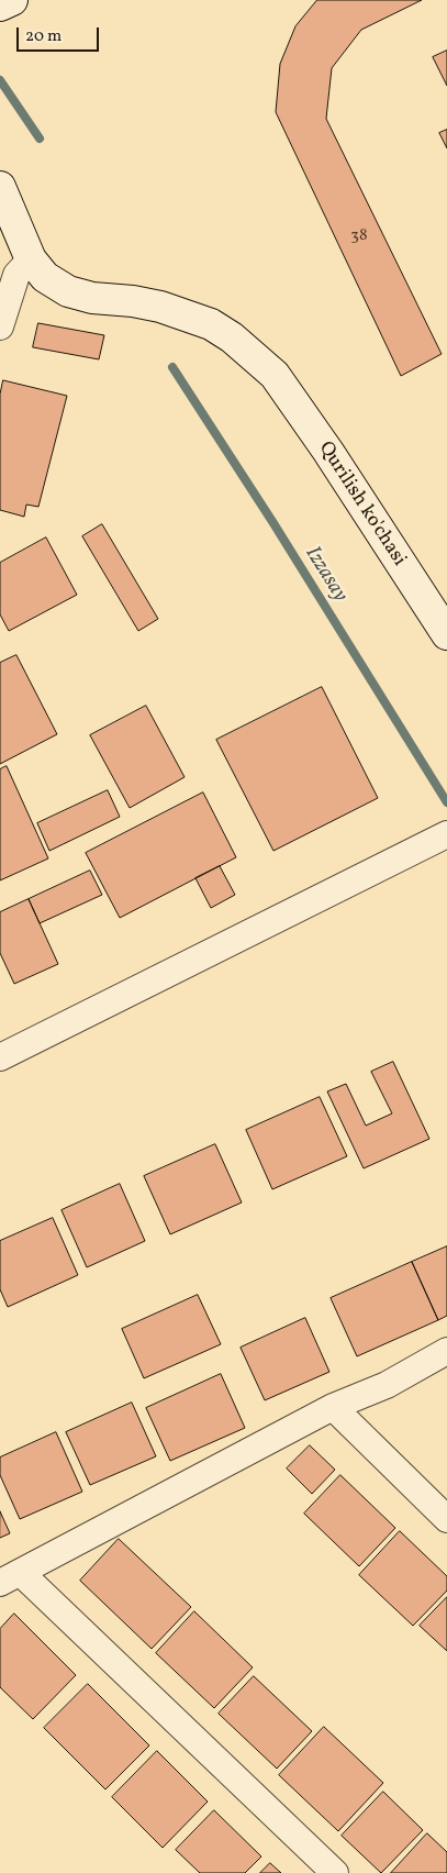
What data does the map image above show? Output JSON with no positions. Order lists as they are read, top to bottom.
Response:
{
  "streets": {
    "street": ["Qurilish ko'chasi"]
  },
  "water": ["Izzasay"],
  "house_numbers": ["38"],
  "scale_bar": "20 m"
}
